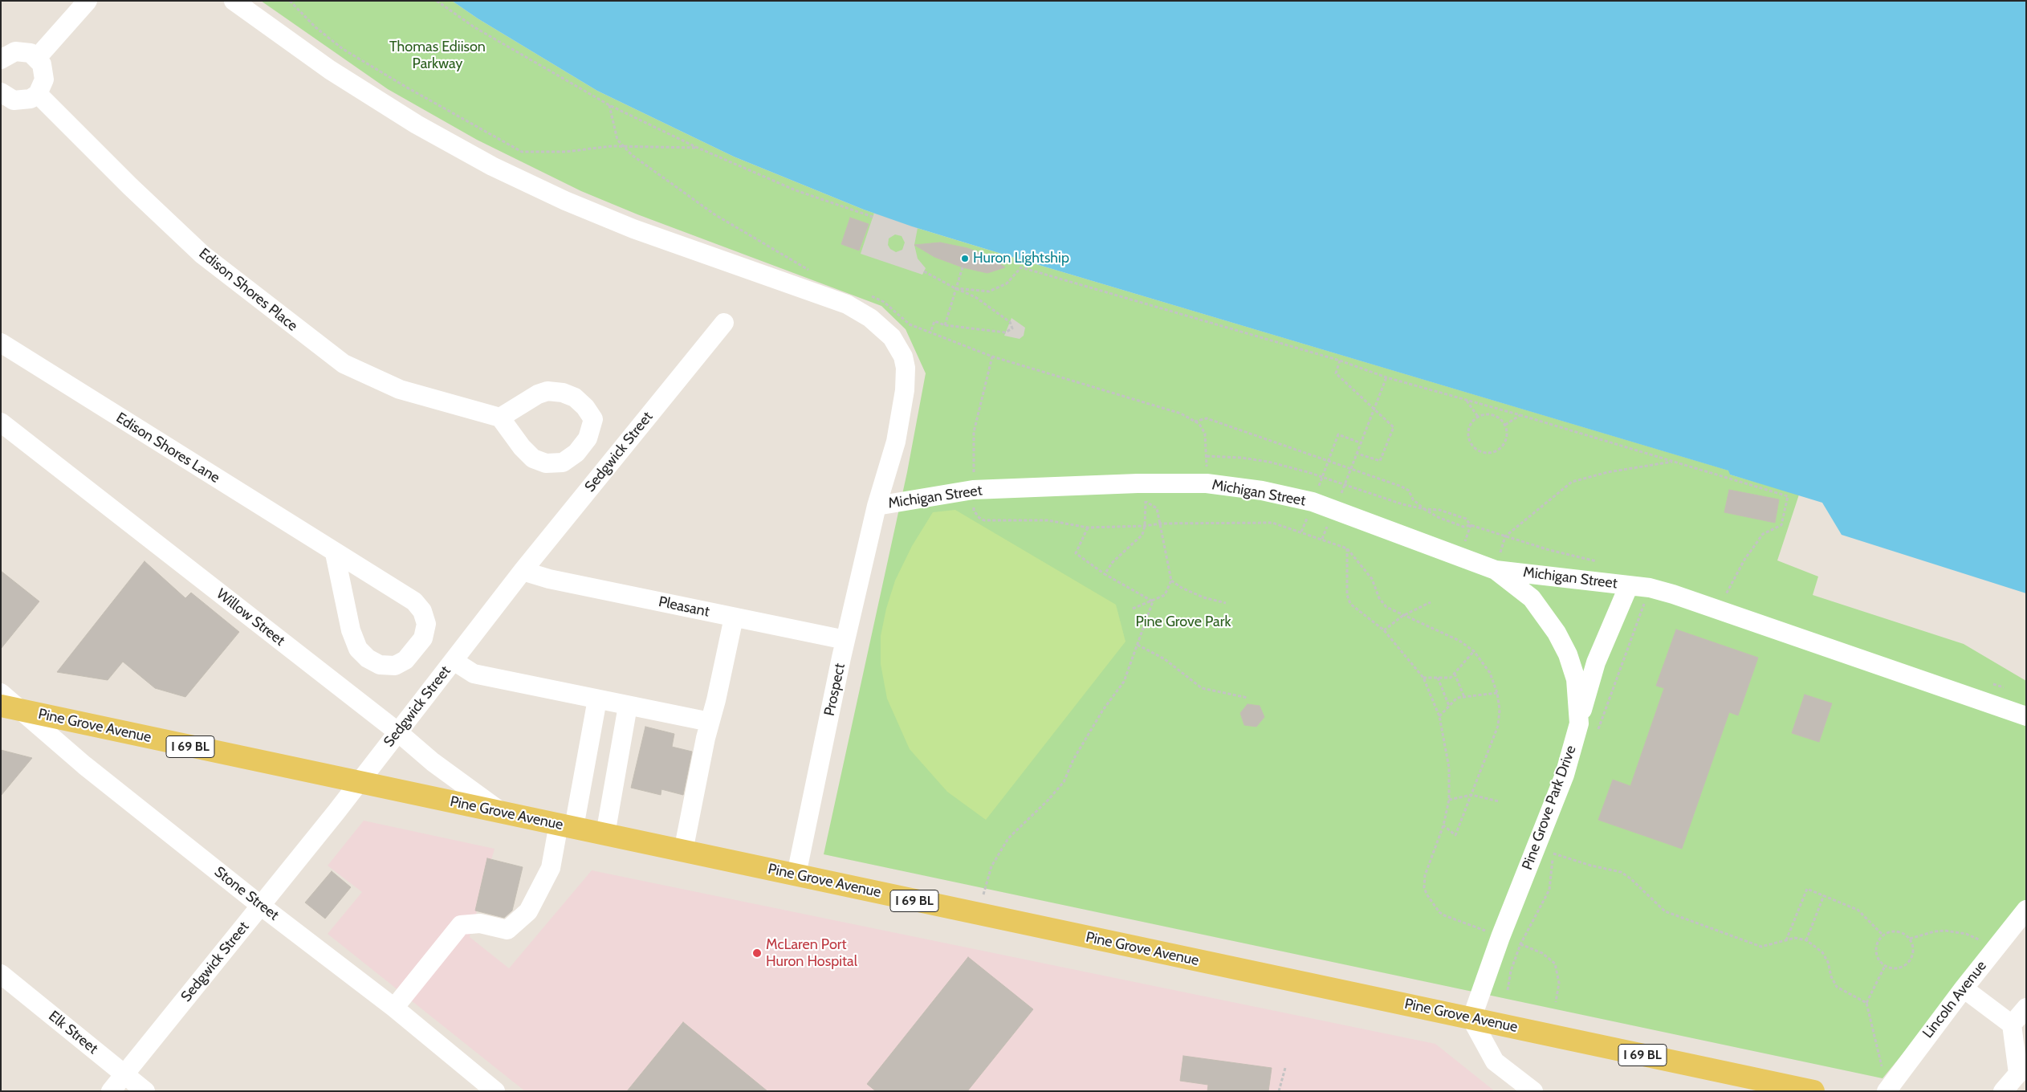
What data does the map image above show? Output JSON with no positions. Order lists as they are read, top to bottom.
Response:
{
  "streets": {
    "main road": ["Pine Grove Avenue", "I 69 BL"],
    "street": [
      "Edison Shores Place",
      "Edison Shores Lane",
      "Sedgwick Street",
      "Michigan Street",
      "Pleasant",
      "Willow Street",
      "Prospect",
      "Pine Grove Park Drive",
      "Stone Street",
      "Lincoln Avenue",
      "Elk Street"
    ]
  },
  "crossings": [
    ["Sedgwick Street", "Pleasant"],
    ["Sedgwick Street", "Willow Street"],
    ["Sedgwick Street", "Pine Grove Avenue"],
    ["Sedgwick Street", "Stone Street"],
    ["Sedgwick Street", "Elk Street"],
    ["Michigan Street", "Prospect"],
    ["Michigan Street", "Pine Grove Park Drive"],
    ["Pleasant", "Prospect"],
    ["Willow Street", "Pine Grove Avenue"],
    ["Prospect", "Pine Grove Avenue"],
    ["Pine Grove Avenue", "Pine Grove Park Drive"],
    ["Pine Grove Avenue", "Stone Street"]
  ],
  "parks": ["Thomas Ediison Parkway", "Pine Grove Park"],
  "places": ["Huron Lightship", "McLaren Port Huron Hospital"]
}
